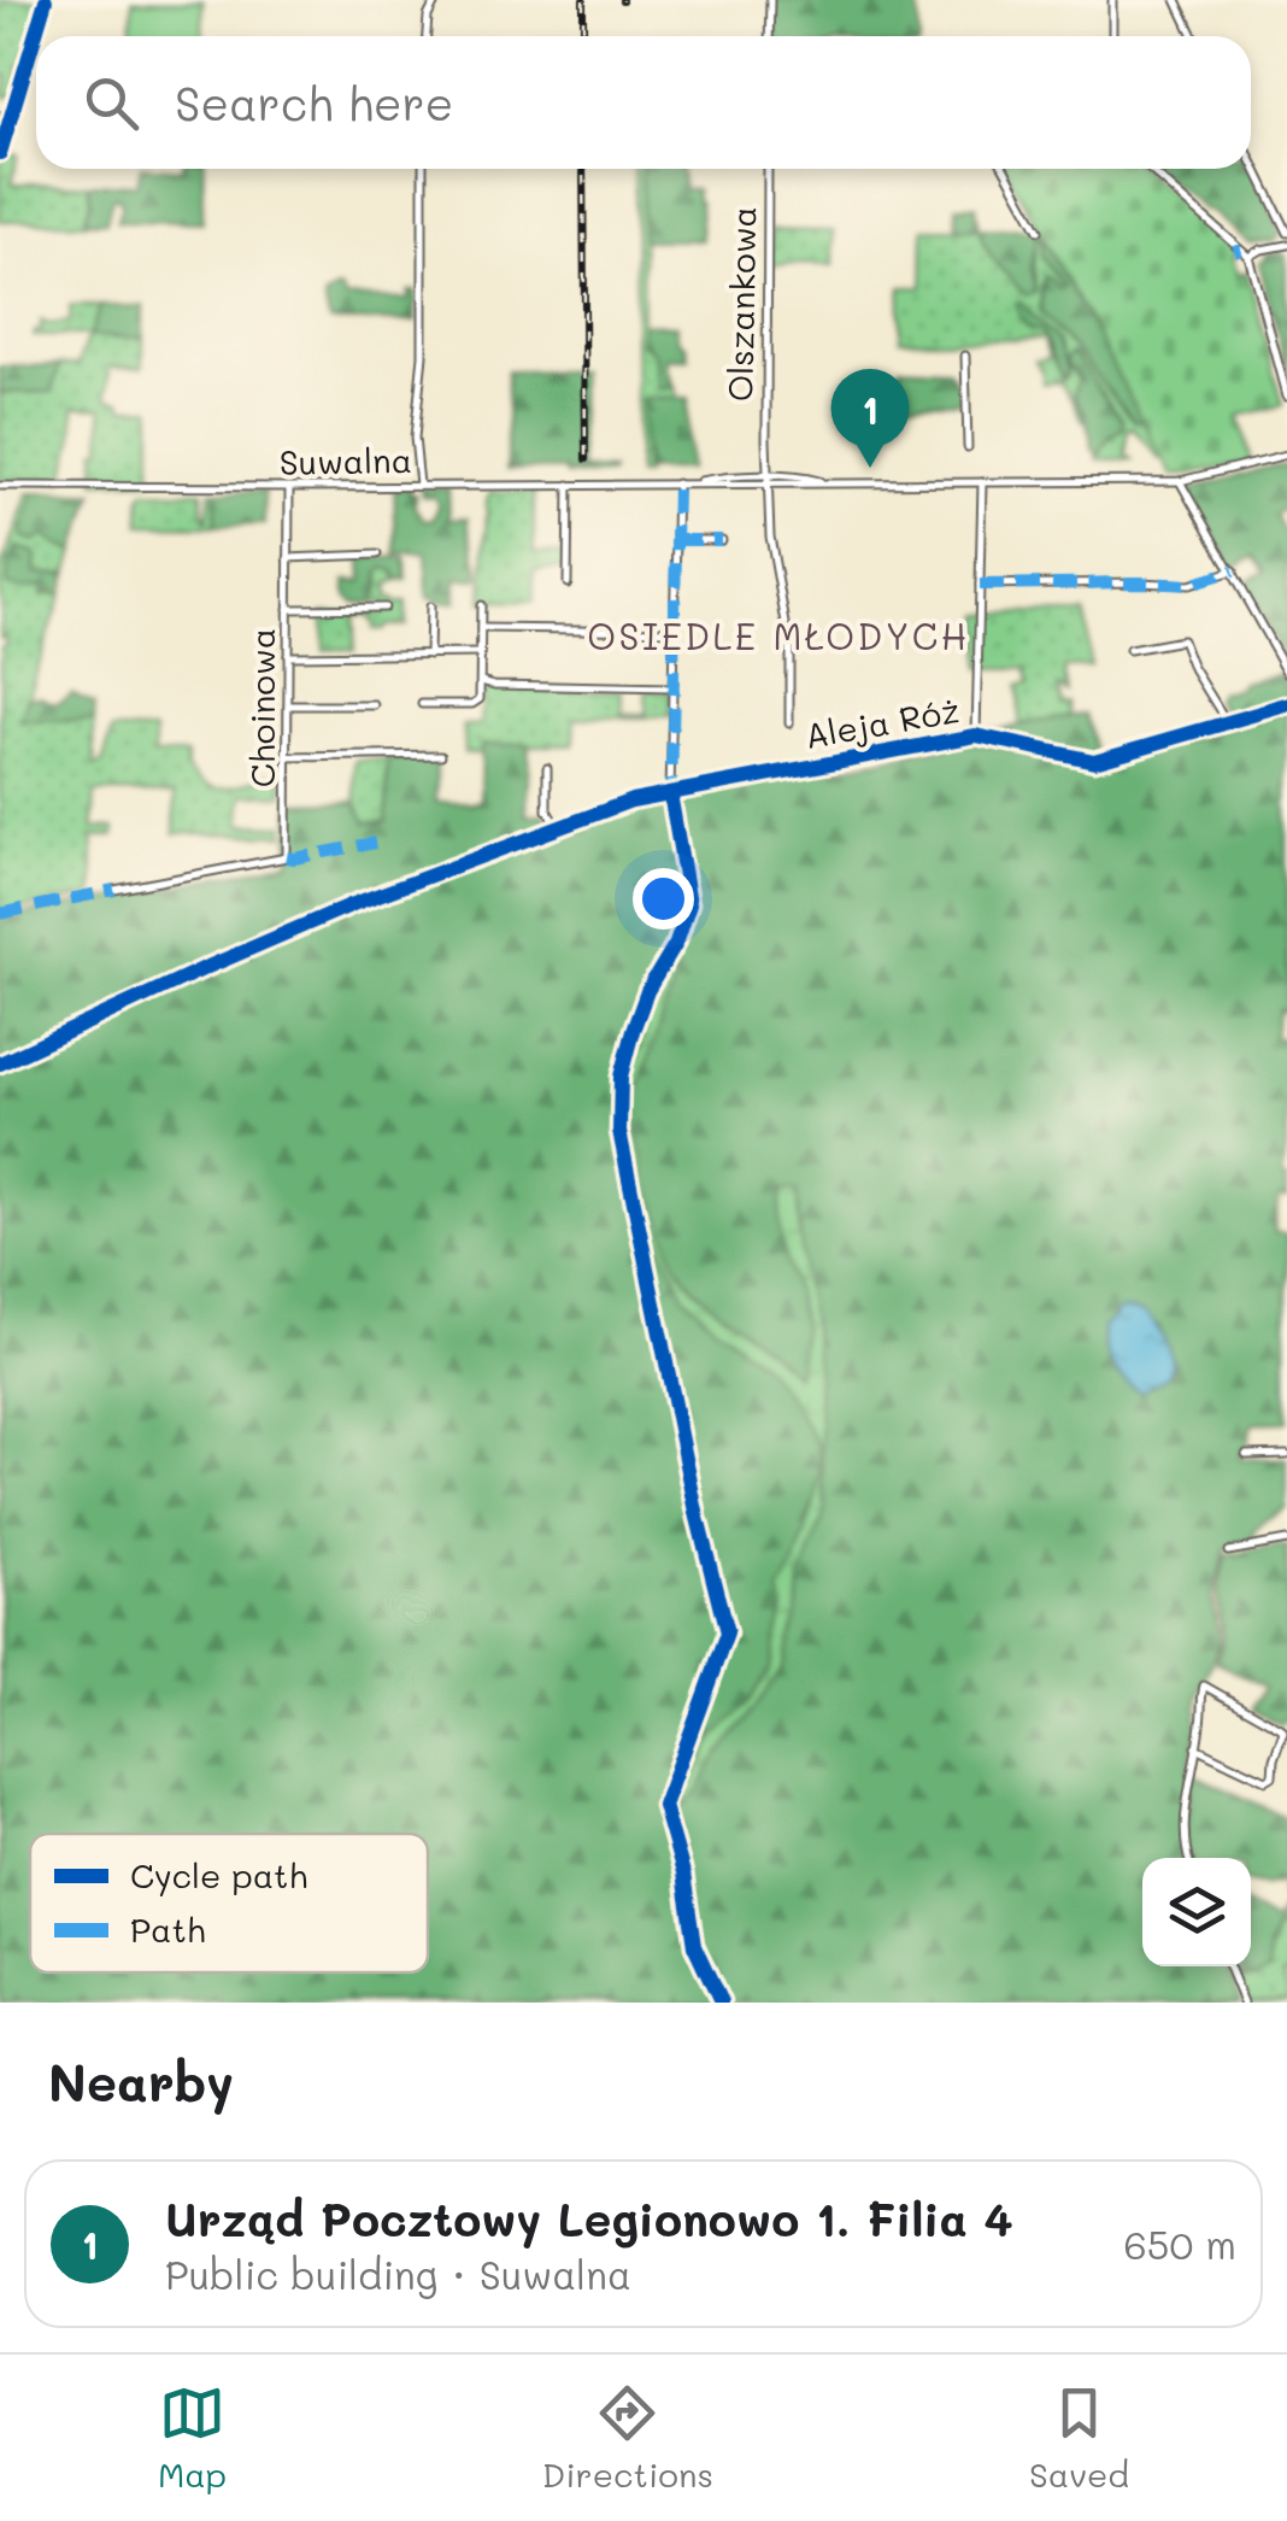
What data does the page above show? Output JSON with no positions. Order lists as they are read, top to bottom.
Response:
{
  "streets": {
    "street": [
      "Olszankowa",
      "Suwalna",
      "Choinowa",
      "Aleja Róż"
    ]
  },
  "crossings": [
    ["Olszankowa", "Suwalna"],
    ["Suwalna", "Choinowa"]
  ],
  "districts": ["OSIEDLE MŁODYCH"],
  "legend": ["Cycle path", "Path"],
  "page": {
    "search": "Search here",
    "pins": "1",
    "heading": "Nearby",
    "list": [
      {
        "mark": "1",
        "name": "Urząd Pocztowy Legionowo 1. Filia 4",
        "note": "Public building · Suwalna",
        "value": "650 m"
      }
    ],
    "nav": ["Map", "Directions", "Saved"]
  }
}
